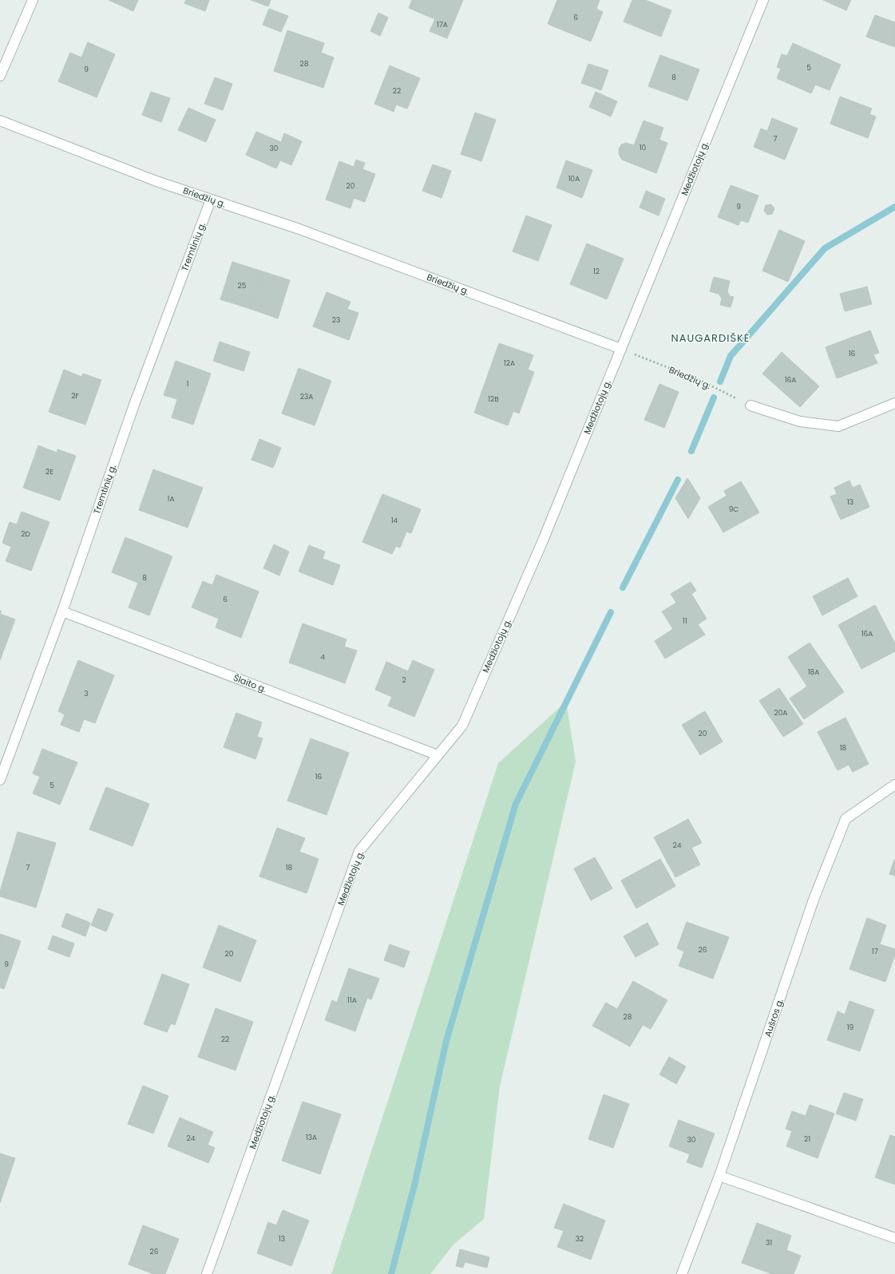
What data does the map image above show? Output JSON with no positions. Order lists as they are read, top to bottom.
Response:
{
  "streets": {
    "street": [
      "Medžiotojų g.",
      "Briedžių g.",
      "Tremtinių g.",
      "Šlaito g.",
      "Aušros g."
    ]
  },
  "crossings": [
    ["Medžiotojų g.", "Briedžių g."],
    ["Medžiotojų g.", "Šlaito g."],
    ["Briedžių g.", "Tremtinių g."],
    ["Tremtinių g.", "Šlaito g."]
  ],
  "districts": ["NAUGARDIŠKĖ"],
  "house_numbers": [
    "6",
    "17A",
    "28",
    "5",
    "9",
    "8",
    "22",
    "7",
    "10",
    "30",
    "10A",
    "20",
    "9",
    "12",
    "25",
    "23",
    "16",
    "12A",
    "16A",
    "1",
    "2F",
    "23A",
    "12B",
    "2E",
    "1A",
    "13",
    "9C",
    "14",
    "2D",
    "8",
    "6",
    "11",
    "16A",
    "4",
    "18A",
    "2",
    "3",
    "20A",
    "20",
    "18",
    "16",
    "5",
    "24",
    "7",
    "18",
    "26",
    "17",
    "20",
    "9",
    "11A",
    "28",
    "19",
    "22",
    "13A",
    "24",
    "21",
    "30",
    "13",
    "32",
    "31",
    "26"
  ]
}
